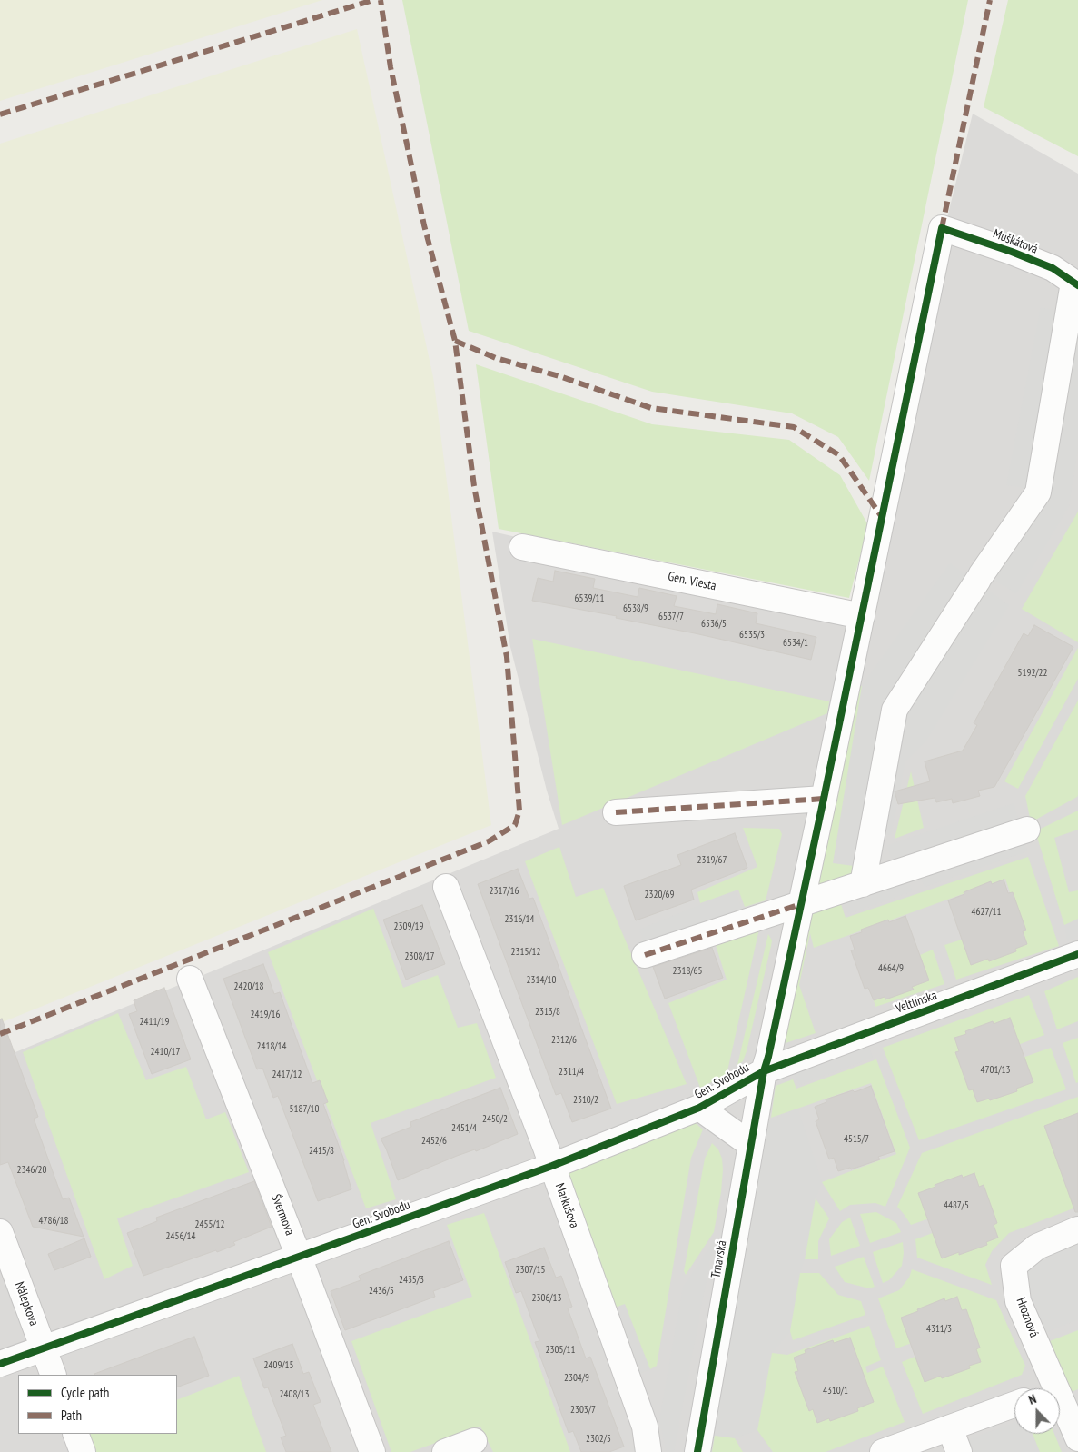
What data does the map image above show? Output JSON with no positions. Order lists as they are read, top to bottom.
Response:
{
  "streets": {
    "street": [
      "Muškátová",
      "Gen. Viesta",
      "Veltlínska",
      "Gen. Svobodu",
      "Markušova",
      "Švermova",
      "Trnavská",
      "Nálepkova",
      "Hroznová"
    ]
  },
  "crossings": [
    ["Muškátová", "Trnavská"],
    ["Gen. Viesta", "Trnavská"],
    ["Veltlínska", "Gen. Svobodu"],
    ["Veltlínska", "Trnavská"],
    ["Gen. Svobodu", "Markušova"],
    ["Gen. Svobodu", "Švermova"],
    ["Gen. Svobodu", "Trnavská"],
    ["Gen. Svobodu", "Nálepkova"]
  ],
  "house_numbers": [
    "6539/11",
    "6538/9",
    "6537/7",
    "6536/5",
    "6535/3",
    "6534/1",
    "5192/22",
    "2319/67",
    "2317/16",
    "2320/69",
    "4627/11",
    "2316/14",
    "2309/19",
    "2315/12",
    "2308/17",
    "4664/9",
    "2318/65",
    "2314/10",
    "2420/18",
    "2313/8",
    "2419/16",
    "2411/19",
    "2312/6",
    "2418/14",
    "2410/17",
    "4701/13",
    "2311/4",
    "2417/12",
    "2310/2",
    "5187/10",
    "2450/2",
    "2451/4",
    "4515/7",
    "2452/6",
    "2415/8",
    "2346/20",
    "4487/5",
    "4786/18",
    "2455/12",
    "2456/14",
    "2307/15",
    "2435/3",
    "2436/5",
    "2306/13",
    "4311/3",
    "2305/11",
    "2409/15",
    "2304/9",
    "4310/1",
    "2408/13",
    "2303/7",
    "2302/5"
  ],
  "legend": ["Cycle path", "Path"],
  "north": "top"
}
